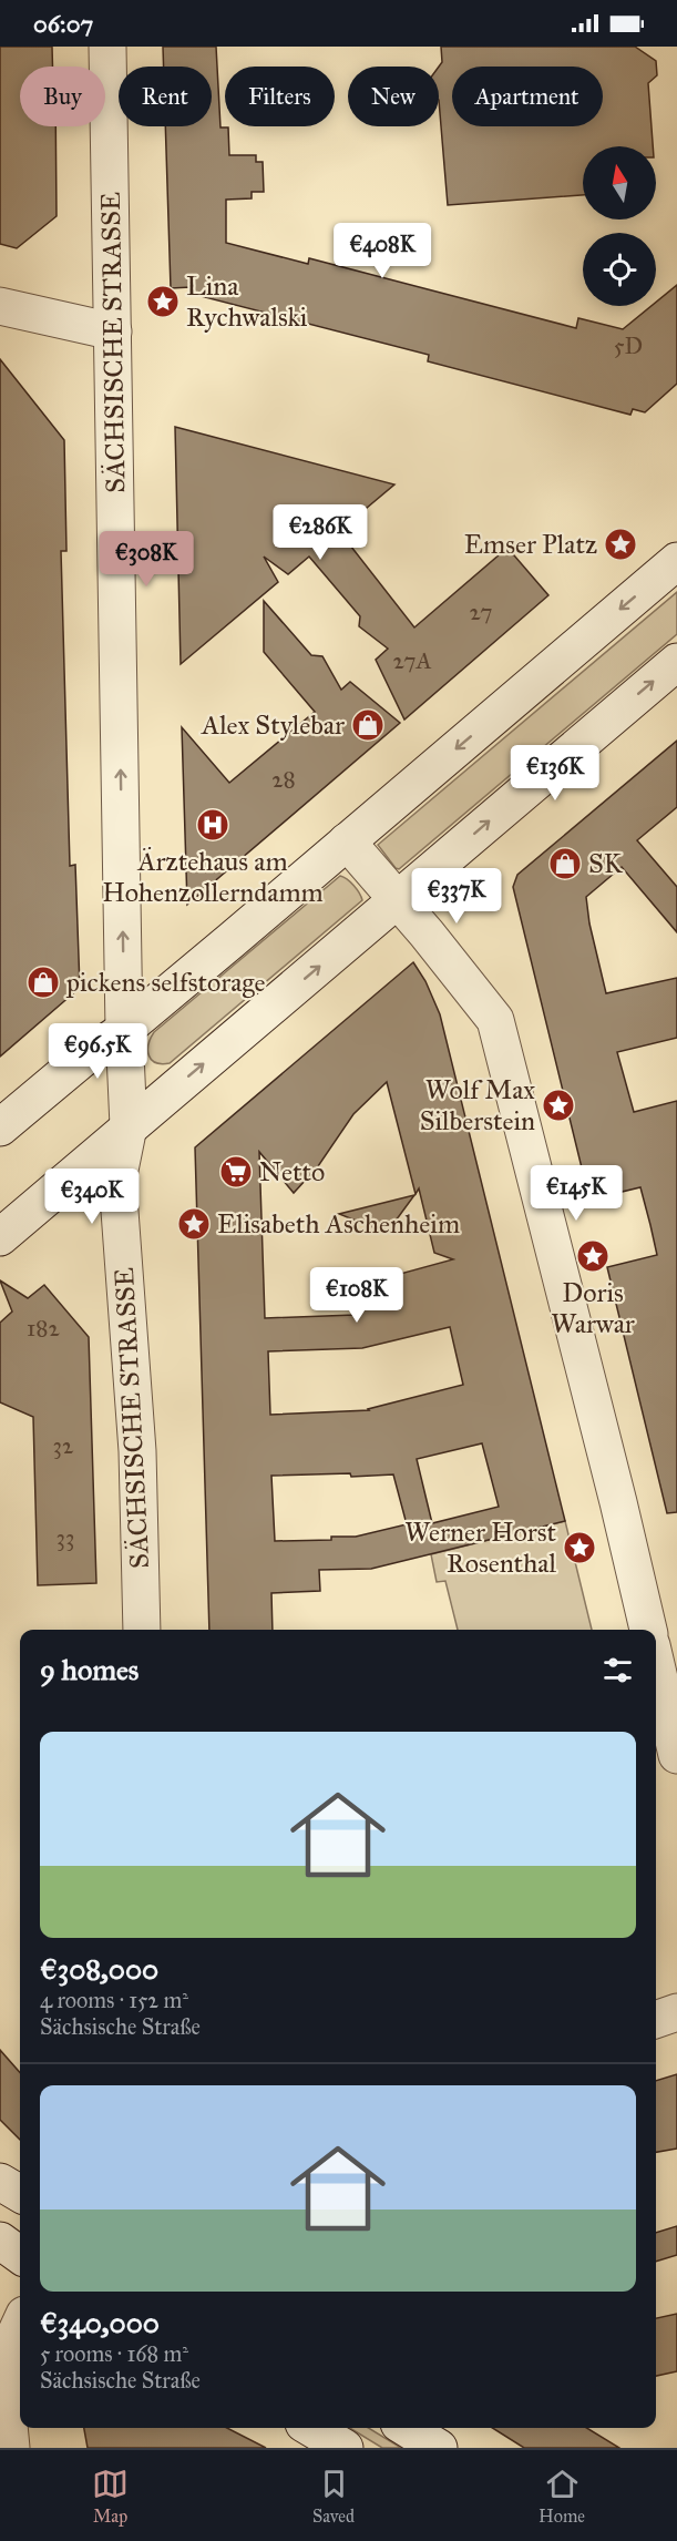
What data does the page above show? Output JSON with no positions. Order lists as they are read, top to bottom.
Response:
{
  "streets": {
    "street": ["SÄCHSISCHE STRASSE"]
  },
  "one_way": ["SÄCHSISCHE STRASSE"],
  "places": {
    "place": [
      "Lina Rychwalski",
      "Emser Platz",
      "Wolf Max Silberstein",
      "Elisabeth Aschenheim",
      "Doris Warwar",
      "Werner Horst Rosenthal"
    ],
    "shop": ["Alex Stylebar", "SK", "pickens selfstorage"],
    "hospital": ["Ärztehaus am Hohenzollerndamm"],
    "supermarket": ["Netto"]
  },
  "house_numbers": [
    "5D",
    "27",
    "27A",
    "28",
    "182",
    "32",
    "33"
  ],
  "north": "top",
  "page": {
    "status": "06:07",
    "chip": [
      "Buy",
      "Rent",
      "Filters",
      "New",
      "Apartment"
    ],
    "price": [
      "€408K",
      "€286K",
      "€308K",
      "€136K",
      "€337K",
      "€96.5K",
      "€145K",
      "€340K",
      "€108K"
    ],
    "heading": "9 homes",
    "list": [
      {
        "name": "€308,000",
        "note": "4 rooms · 152 m² · Sächsische Straße"
      },
      {
        "name": "€340,000",
        "note": "5 rooms · 168 m² · Sächsische Straße"
      }
    ],
    "tabs": ["Map", "Saved", "Home"]
  }
}
